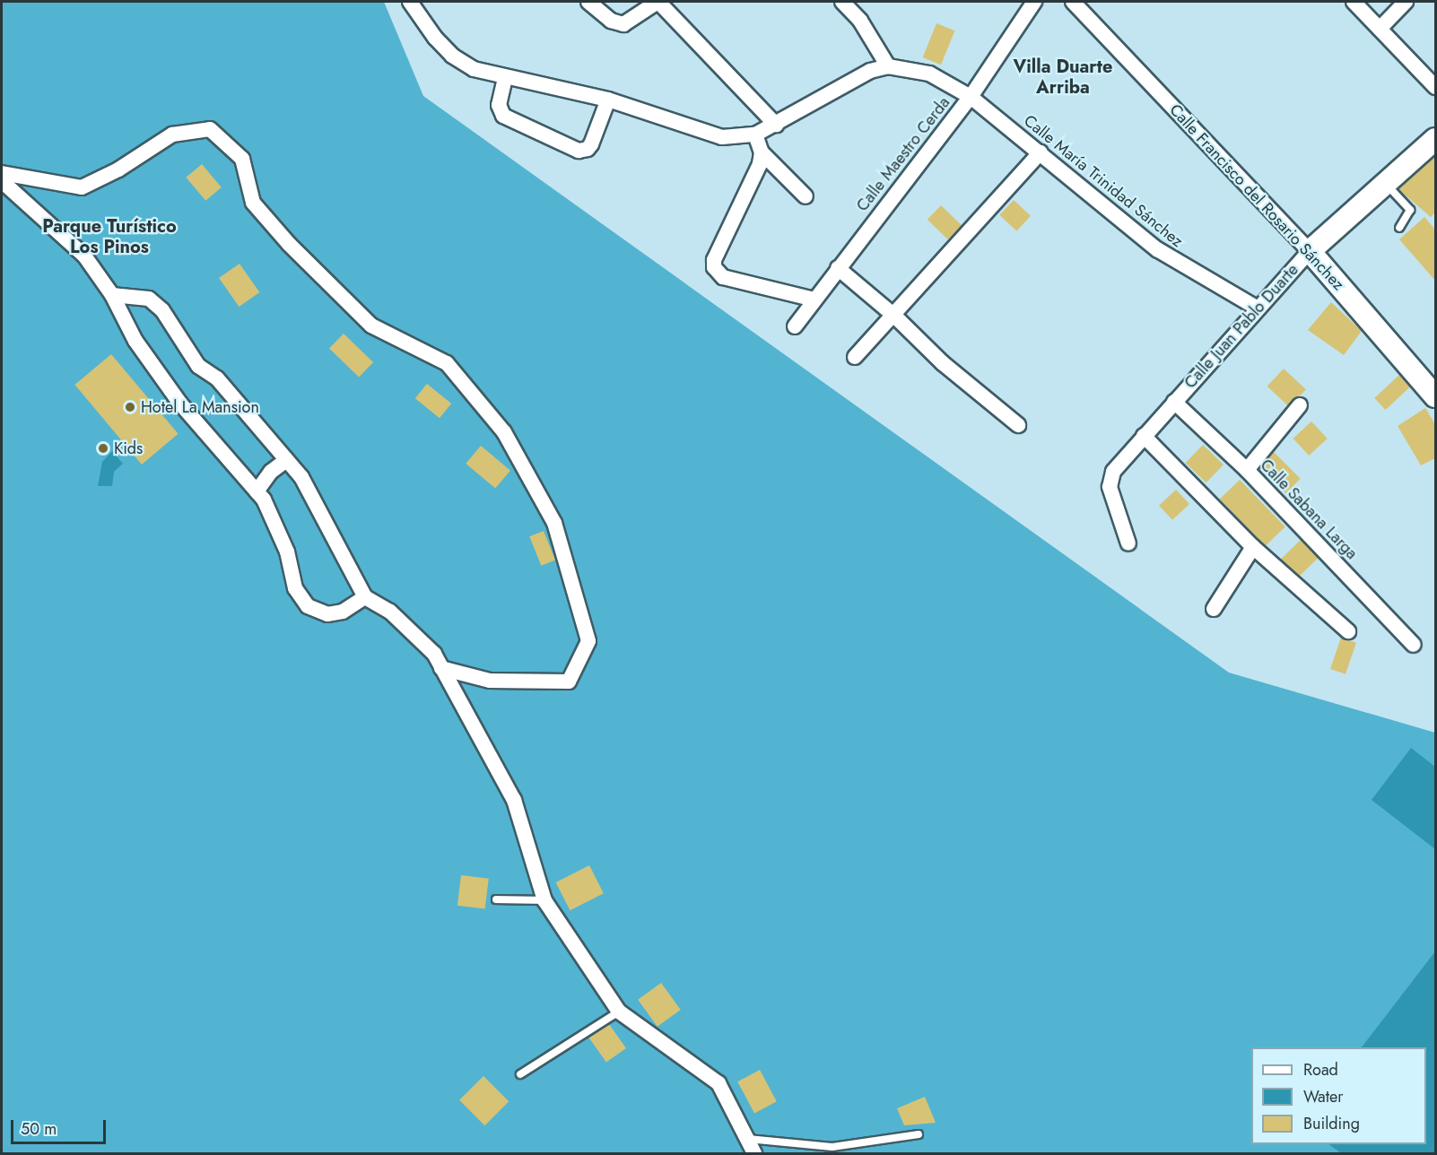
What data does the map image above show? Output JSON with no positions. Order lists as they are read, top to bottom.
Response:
{
  "streets": {
    "street": [
      "Calle Maestro Cerda",
      "Calle María Trinidad Sánchez",
      "Calle Francisco del Rosario Sánchez",
      "Calle Juan Pablo Duarte",
      "Calle Sabana Larga"
    ]
  },
  "crossings": [
    ["Calle Maestro Cerda", "Calle María Trinidad Sánchez"],
    ["Calle María Trinidad Sánchez", "Calle Juan Pablo Duarte"],
    ["Calle Francisco del Rosario Sánchez", "Calle Juan Pablo Duarte"],
    ["Calle Juan Pablo Duarte", "Calle Sabana Larga"]
  ],
  "districts": ["Villa Duarte Arriba", "Parque Turístico Los Pinos"],
  "places": ["Hotel La Mansion", "Kids"],
  "legend": ["Road", "Water", "Building"],
  "scale_bar": "50 m"
}
